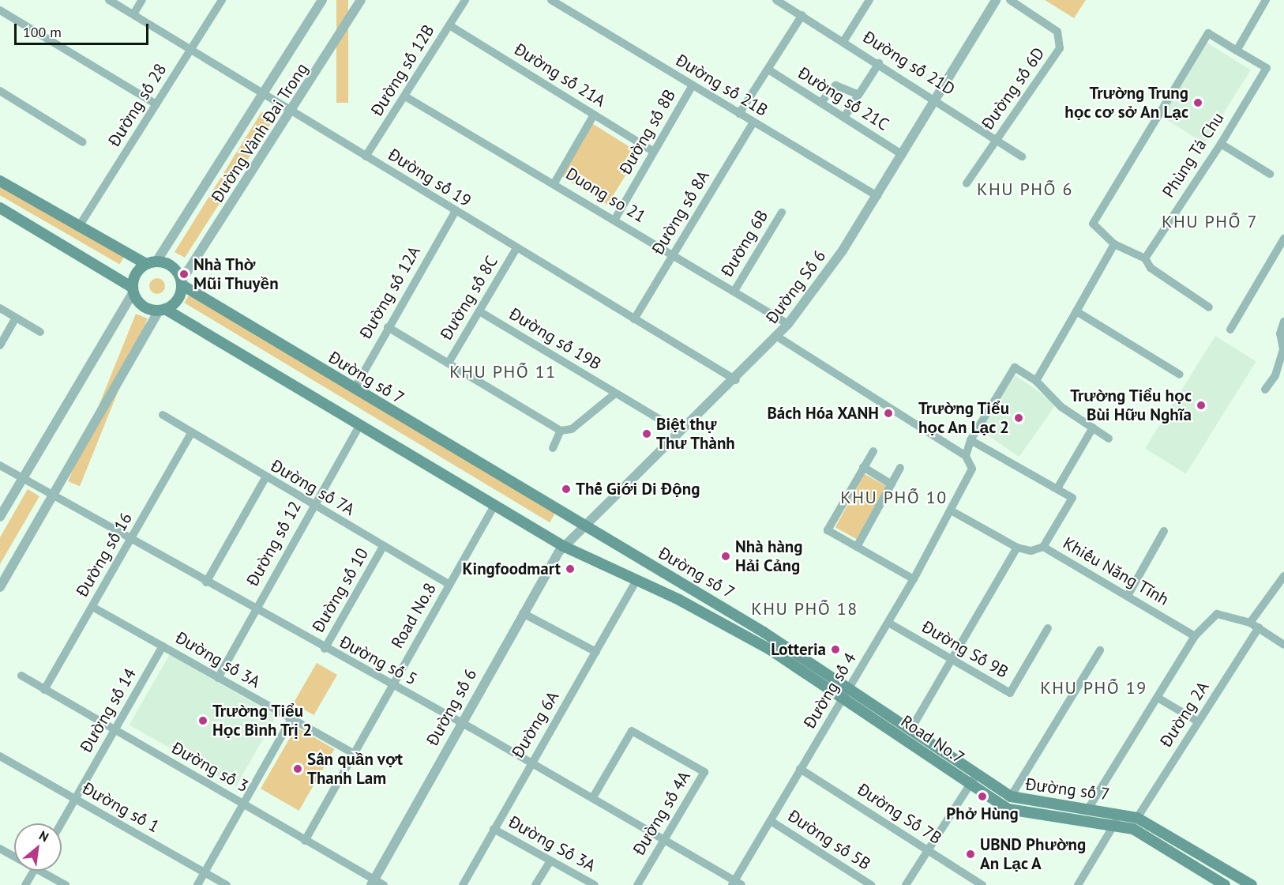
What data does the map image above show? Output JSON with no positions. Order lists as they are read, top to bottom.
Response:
{
  "streets": {
    "main road": ["Đường số 7", "Road No.7"],
    "street": [
      "Đường số 21D",
      "Đường số 12B",
      "Đường số 21A",
      "Đường số 21B",
      "Đường số 6D",
      "Đường số 21C",
      "Đường số 28",
      "Đường số 8B",
      "Đường Vành Đai Trong",
      "Phùng Tá Chu",
      "Đường số 19",
      "Duong so 21",
      "Đường số 8A",
      "Đường 6B",
      "Đường Số 6",
      "Đường số 12A",
      "Đường số 8C",
      "Đường số 19B",
      "Đường số 7A",
      "Đường số 12",
      "Đường số 16",
      "Khiếu Năng Tĩnh",
      "Đường số 10",
      "Road No.8",
      "Đường Số 9B",
      "Đường số 3A",
      "Đường số 5",
      "Đường số 4",
      "Đường số 6",
      "Đường số 14",
      "Đường 2A",
      "Đường 6A",
      "Đường số 3",
      "Đường số 1",
      "Đường số 4A",
      "Đường Số 7B",
      "Đường số 5B",
      "Đường Số 3A"
    ]
  },
  "crossings": [
    ["Đường số 21D", "Đường số 6D"],
    ["Đường số 21D", "Đường Số 6"],
    ["Đường số 12B", "Đường số 21A"],
    ["Đường số 12B", "Đường số 19"],
    ["Đường số 12B", "Duong so 21"],
    ["Đường số 21A", "Đường số 8B"],
    ["Đường số 21B", "Đường số 8B"],
    ["Đường số 21B", "Đường số 8A"],
    ["Đường số 21B", "Đường Số 6"],
    ["Đường số 21C", "Đường Số 6"],
    ["Đường số 28", "Đường số 19"],
    ["Đường số 8B", "Duong so 21"],
    ["Đường Vành Đai Trong", "Đường số 19"],
    ["Đường Vành Đai Trong", "Đường số 7"],
    ["Đường số 19", "Đường số 8A"],
    ["Đường số 19", "Đường Số 6"],
    ["Đường số 19", "Đường số 12A"],
    ["Đường số 19", "Đường số 8C"],
    ["Duong so 21", "Đường số 8A"],
    ["Duong so 21", "Đường 6B"],
    ["Duong so 21", "Đường Số 6"],
    ["Đường Số 6", "Đường số 19B"],
    ["Đường Số 6", "Đường số 7"],
    ["Đường Số 6", "Đường số 6"],
    ["Đường số 12A", "Đường số 7"],
    ["Đường số 8C", "Đường số 19B"],
    ["Đường số 7", "Đường số 4"],
    ["Đường số 7", "Đường 2A"],
    ["Đường số 7A", "Đường số 12"],
    ["Đường số 7A", "Đường số 16"],
    ["Đường số 7A", "Đường số 10"],
    ["Đường số 7A", "Road No.8"],
    ["Đường số 12", "Đường số 3A"],
    ["Đường số 12", "Đường số 5"],
    ["Đường số 16", "Đường số 3A"],
    ["Đường số 16", "Đường số 5"],
    ["Đường số 16", "Đường số 3"],
    ["Khiếu Năng Tĩnh", "Đường số 4"],
    ["Đường số 10", "Đường số 5"],
    ["Road No.8", "Đường số 3A"],
    ["Road No.8", "Đường số 5"],
    ["Road No.8", "Đường số 3"],
    ["Đường Số 9B", "Đường số 4"],
    ["Đường số 3A", "Đường số 14"],
    ["Đường số 5", "Đường số 4"],
    ["Đường số 5", "Đường số 6"],
    ["Đường số 5", "Đường 6A"],
    ["Đường số 5", "Đường số 4A"],
    ["Đường số 4", "Road No.7"],
    ["Đường số 4", "Đường Số 7B"],
    ["Đường số 4", "Đường số 5B"],
    ["Đường số 6", "Đường số 3"],
    ["Đường số 14", "Đường số 3"],
    ["Đường số 14", "Đường số 1"],
    ["Đường 6A", "Road No.7"],
    ["Đường 6A", "Đường Số 3A"]
  ],
  "districts": [
    "KHU PHỐ 6",
    "KHU PHỐ 7",
    "KHU PHỐ 11",
    "KHU PHỐ 10",
    "KHU PHỐ 18",
    "KHU PHỐ 19"
  ],
  "places": [
    "Trường Trung học cơ sở An Lạc",
    "Nhà Thờ Mũi Thuyền",
    "Trường Tiểu học Bùi Hữu Nghĩa",
    "Bách Hóa XANH",
    "Trường Tiểu học An Lạc 2",
    "Biệt thự Thư Thành",
    "Thế Giới Di Động",
    "Nhà hàng Hải Cảng",
    "Kingfoodmart",
    "Lotteria",
    "Trường Tiểu Học Bình Trị 2",
    "Sân quần vợt Thanh Lam",
    "Phở Hùng",
    "UBND Phường An Lạc A"
  ],
  "scale_bar": "100 m",
  "north": "top right"
}
